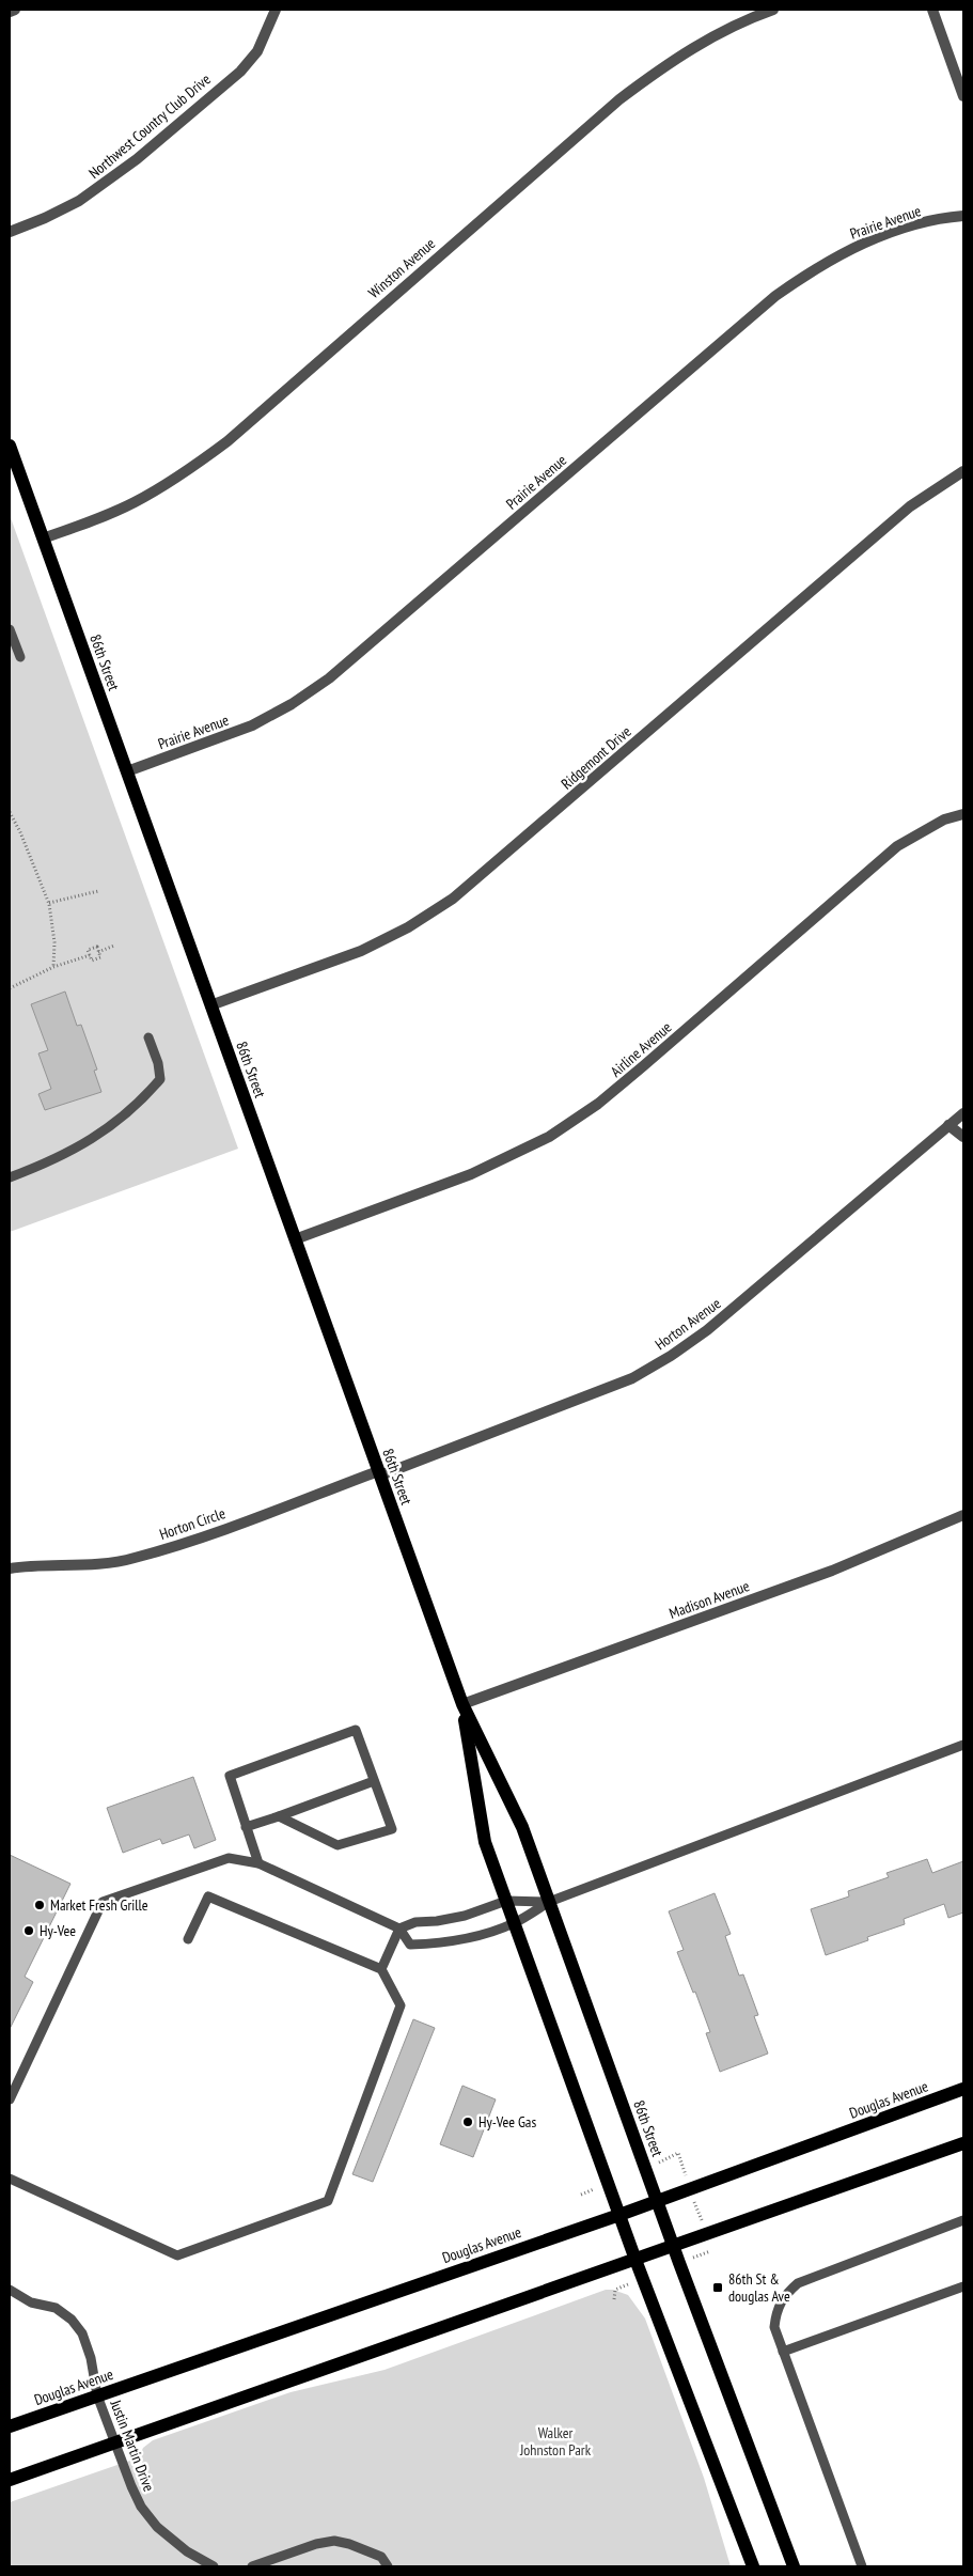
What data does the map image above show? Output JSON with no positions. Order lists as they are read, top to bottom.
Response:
{
  "streets": {
    "main road": ["86th Street", "Douglas Avenue"],
    "street": [
      "Northwest Country Club Drive",
      "Prairie Avenue",
      "Winston Avenue",
      "Ridgemont Drive",
      "Airline Avenue",
      "Horton Avenue",
      "Horton Circle",
      "Madison Avenue"
    ],
    "lane": ["Justin Martin Drive"]
  },
  "crossings": [
    ["Prairie Avenue", "86th Street"],
    ["Winston Avenue", "86th Street"],
    ["86th Street", "Ridgemont Drive"],
    ["86th Street", "Airline Avenue"],
    ["86th Street", "Horton Avenue"],
    ["86th Street", "Horton Circle"],
    ["86th Street", "Madison Avenue"],
    ["86th Street", "Douglas Avenue"],
    ["Horton Avenue", "Horton Circle"],
    ["Douglas Avenue", "Justin Martin Drive"]
  ],
  "parks": ["Walker Johnston Park"],
  "places": {
    "other": ["Market Fresh Grille", "Hy-Vee", "Hy-Vee Gas"],
    "transit": ["86th St & douglas Ave"]
  }
}
